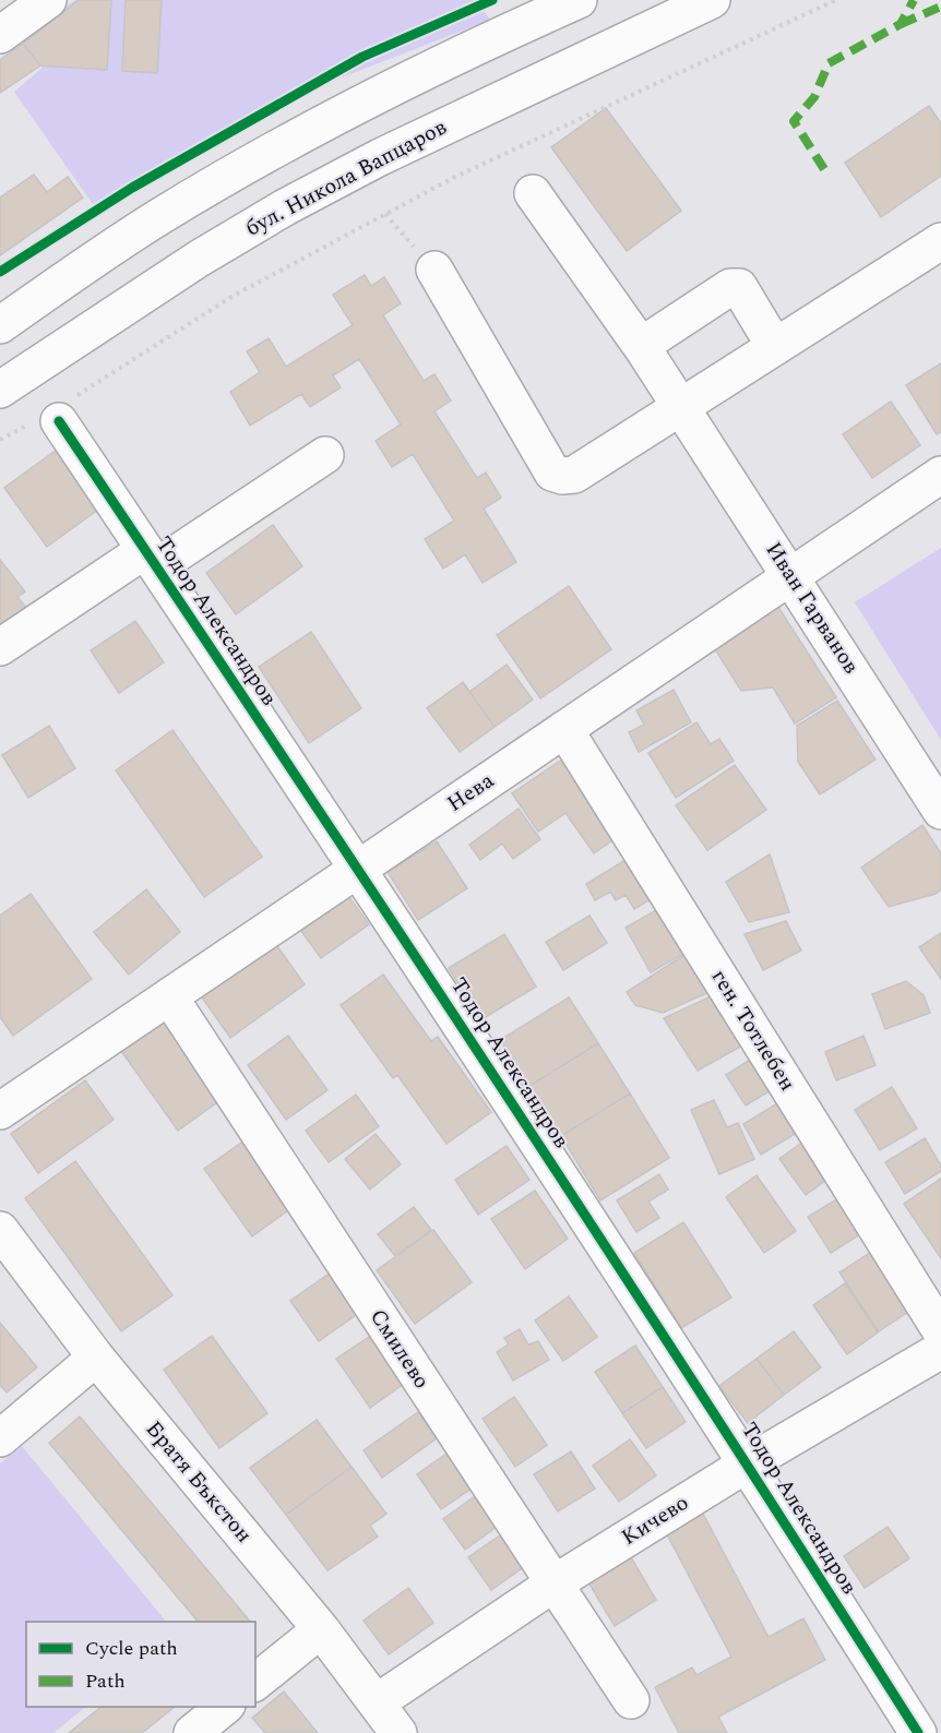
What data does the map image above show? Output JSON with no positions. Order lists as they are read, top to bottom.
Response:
{
  "streets": {
    "street": [
      "бул. Никола Вапцаров",
      "Иван Гарванов",
      "Тодор Александров",
      "Нева",
      "ген. Тотлебен",
      "Смилево",
      "Братя Бъкстон",
      "Кичево"
    ]
  },
  "crossings": [
    ["Иван Гарванов", "Нева"],
    ["Тодор Александров", "Нева"],
    ["Тодор Александров", "Кичево"],
    ["Нева", "ген. Тотлебен"],
    ["Нева", "Смилево"],
    ["Смилево", "Кичево"],
    ["Братя Бъкстон", "Кичево"]
  ],
  "legend": ["Cycle path", "Path"]
}
